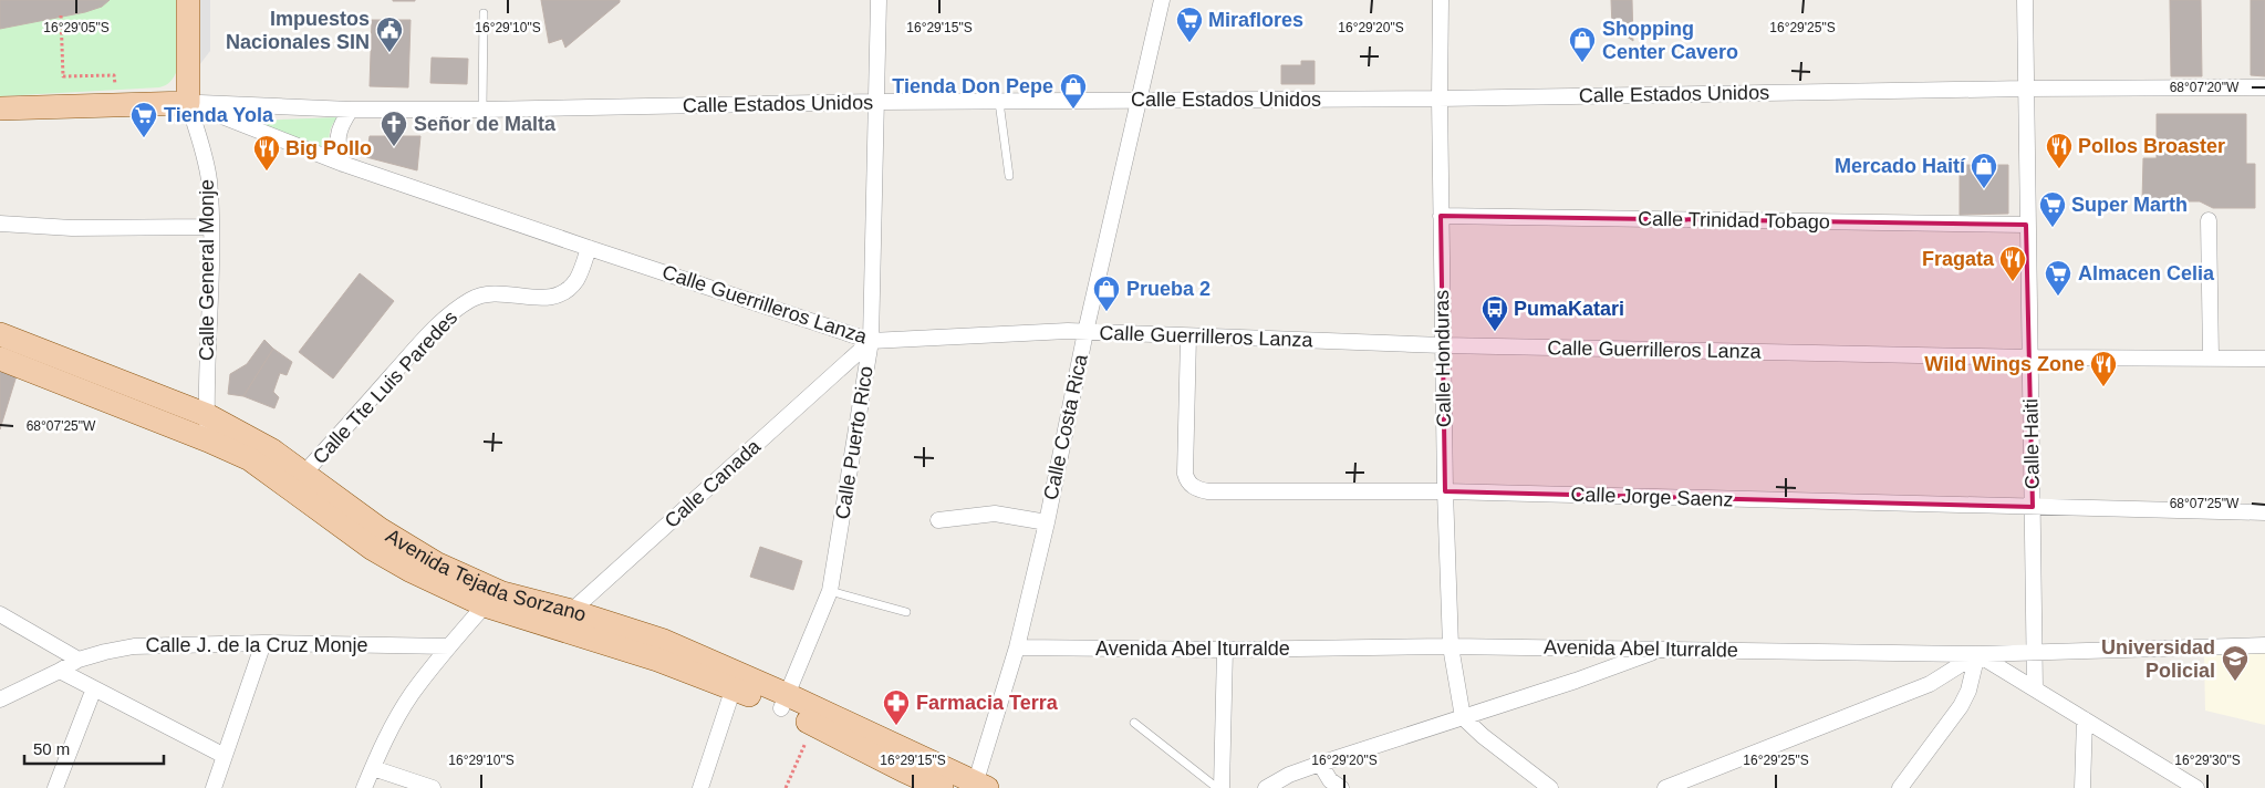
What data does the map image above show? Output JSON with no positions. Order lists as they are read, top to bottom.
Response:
{
  "streets": {
    "main road": ["Avenida Tejada Sorzano"],
    "street": [
      "Calle Estados Unidos",
      "Calle Trinidad Tobago",
      "Calle General Monje",
      "Calle Guerrilleros Lanza",
      "Calle Honduras",
      "Calle Tte Luis Paredes",
      "Calle Costa Rica",
      "Calle Puerto Rico",
      "Calle Haiti",
      "Calle Canada",
      "Calle Jorge Saenz",
      "Calle J. de la Cruz Monje",
      "Avenida Abel Iturralde"
    ]
  },
  "crossings": [
    ["Calle Estados Unidos", "Calle General Monje"],
    ["Calle Estados Unidos", "Calle Guerrilleros Lanza"],
    ["Calle Estados Unidos", "Calle Honduras"],
    ["Calle Estados Unidos", "Calle Costa Rica"],
    ["Calle Estados Unidos", "Calle Puerto Rico"],
    ["Calle Estados Unidos", "Calle Haiti"],
    ["Calle Trinidad Tobago", "Calle Honduras"],
    ["Calle Trinidad Tobago", "Calle Haiti"],
    ["Calle General Monje", "Calle Guerrilleros Lanza"],
    ["Calle General Monje", "Avenida Tejada Sorzano"],
    ["Calle Guerrilleros Lanza", "Calle Honduras"],
    ["Calle Guerrilleros Lanza", "Calle Tte Luis Paredes"],
    ["Calle Guerrilleros Lanza", "Calle Costa Rica"],
    ["Calle Guerrilleros Lanza", "Calle Puerto Rico"],
    ["Calle Guerrilleros Lanza", "Calle Haiti"],
    ["Calle Guerrilleros Lanza", "Calle Canada"],
    ["Calle Guerrilleros Lanza", "Calle Jorge Saenz"],
    ["Calle Honduras", "Calle Jorge Saenz"],
    ["Calle Honduras", "Avenida Abel Iturralde"],
    ["Calle Tte Luis Paredes", "Avenida Tejada Sorzano"],
    ["Calle Costa Rica", "Avenida Tejada Sorzano"],
    ["Calle Costa Rica", "Avenida Abel Iturralde"],
    ["Calle Puerto Rico", "Calle Canada"],
    ["Calle Puerto Rico", "Avenida Tejada Sorzano"],
    ["Calle Haiti", "Calle Jorge Saenz"],
    ["Calle Haiti", "Avenida Abel Iturralde"],
    ["Calle Canada", "Avenida Tejada Sorzano"]
  ],
  "places": {
    "supermarket": [
      "Miraflores",
      "Tienda Yola",
      "Super Marth",
      "Almacen Celia"
    ],
    "public building": ["Impuestos Nacionales SIN"],
    "shop": [
      "Shopping Center Cavero",
      "Tienda Don Pepe",
      "Mercado Haití",
      "Prueba 2"
    ],
    "church": ["Señor de Malta"],
    "restaurant": [
      "Pollos Broaster",
      "Big Pollo",
      "Fragata",
      "Wild Wings Zone"
    ],
    "bus stop": ["PumaKatari"],
    "school or university": ["Universidad Policial"],
    "pharmacy": ["Farmacia Terra"]
  },
  "scale_bar": "50 m",
  "coordinates": [
    "16°29'05\"S",
    "16°29'10\"S",
    "16°29'15\"S",
    "16°29'20\"S",
    "16°29'25\"S",
    "68°07'20\"W",
    "68°07'25\"W",
    "16°29'30\"S"
  ]
}
